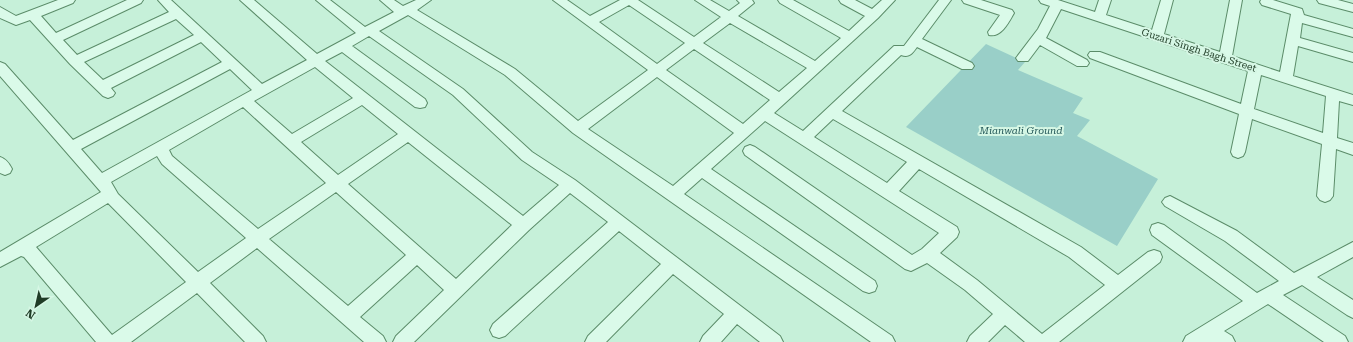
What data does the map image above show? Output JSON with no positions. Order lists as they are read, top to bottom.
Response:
{
  "streets": {
    "street": ["Guzari Singh Bagh Street"]
  },
  "parks": ["Mianwali Ground"],
  "north": "bottom left"
}
